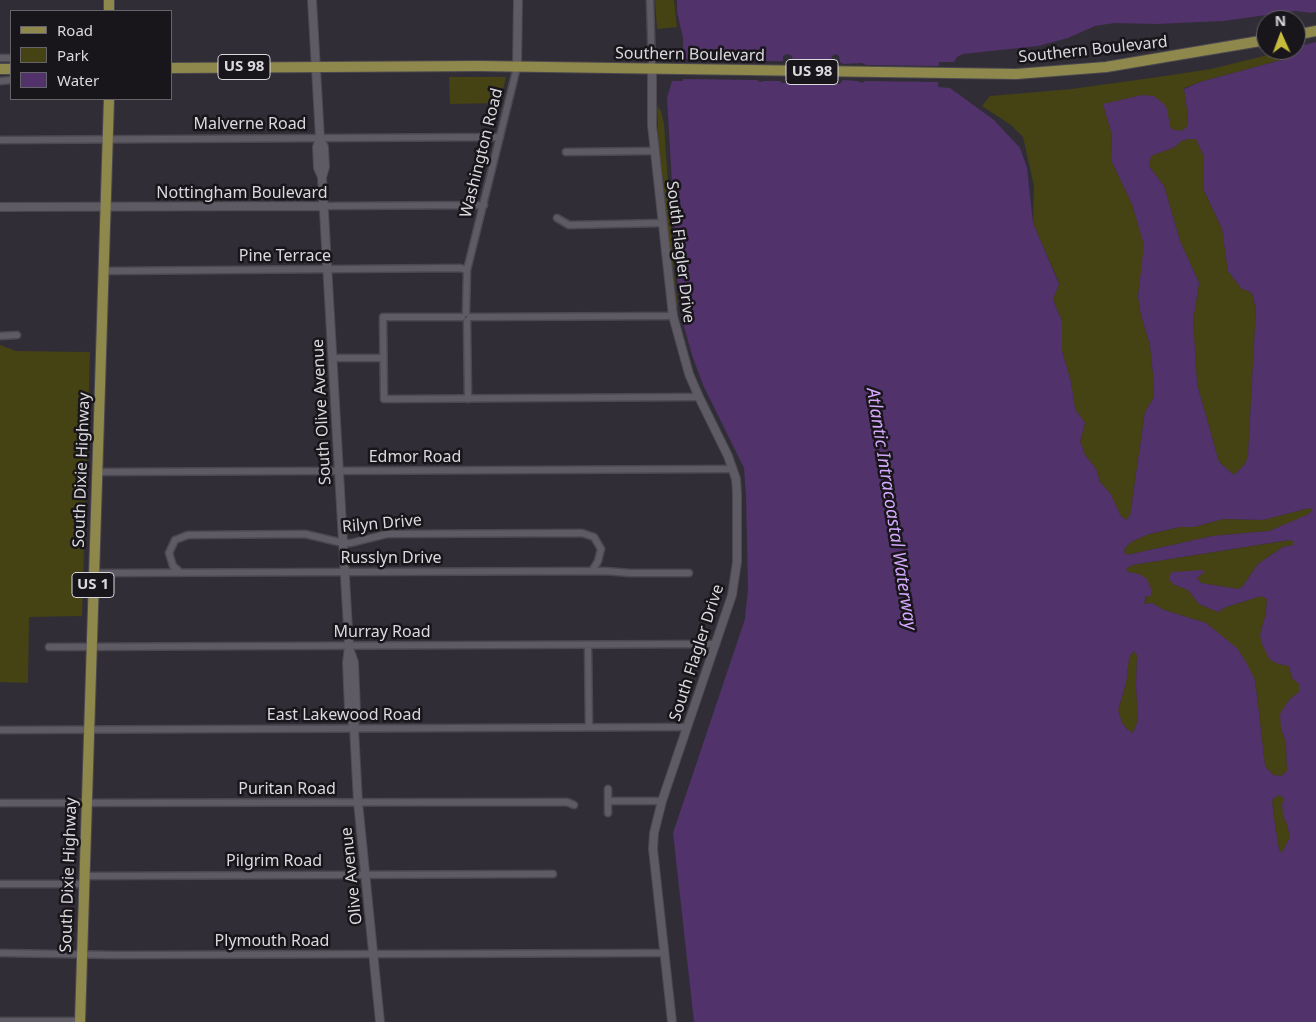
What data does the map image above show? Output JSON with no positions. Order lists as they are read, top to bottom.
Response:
{
  "streets": {
    "main road": [
      "Southern Boulevard",
      "US 98",
      "South Dixie Highway",
      "US 1"
    ],
    "street": [
      "Malverne Road",
      "Washington Road",
      "Nottingham Boulevard",
      "South Flagler Drive",
      "Pine Terrace",
      "South Olive Avenue",
      "Edmor Road",
      "Rilyn Drive",
      "Russlyn Drive",
      "Murray Road",
      "East Lakewood Road",
      "Puritan Road",
      "Pilgrim Road",
      "Olive Avenue",
      "Plymouth Road"
    ]
  },
  "crossings": [
    ["Southern Boulevard", "Washington Road"],
    ["Southern Boulevard", "South Flagler Drive"],
    ["Southern Boulevard", "South Olive Avenue"],
    ["Malverne Road", "Washington Road"],
    ["Malverne Road", "South Olive Avenue"],
    ["Malverne Road", "South Dixie Highway"],
    ["Washington Road", "Nottingham Boulevard"],
    ["Washington Road", "Pine Terrace"],
    ["Nottingham Boulevard", "South Olive Avenue"],
    ["Nottingham Boulevard", "South Dixie Highway"],
    ["South Flagler Drive", "Edmor Road"],
    ["South Flagler Drive", "Murray Road"],
    ["South Flagler Drive", "East Lakewood Road"],
    ["South Flagler Drive", "Plymouth Road"],
    ["Pine Terrace", "South Olive Avenue"],
    ["Pine Terrace", "South Dixie Highway"],
    ["South Olive Avenue", "Edmor Road"],
    ["South Olive Avenue", "Rilyn Drive"],
    ["South Olive Avenue", "Russlyn Drive"],
    ["South Olive Avenue", "Murray Road"],
    ["South Olive Avenue", "Olive Avenue"],
    ["Edmor Road", "South Dixie Highway"],
    ["South Dixie Highway", "Russlyn Drive"],
    ["South Dixie Highway", "Murray Road"],
    ["South Dixie Highway", "East Lakewood Road"],
    ["South Dixie Highway", "Puritan Road"],
    ["South Dixie Highway", "Pilgrim Road"],
    ["South Dixie Highway", "Plymouth Road"],
    ["Rilyn Drive", "Russlyn Drive"],
    ["Murray Road", "Olive Avenue"],
    ["East Lakewood Road", "Olive Avenue"],
    ["Puritan Road", "Olive Avenue"],
    ["Pilgrim Road", "Olive Avenue"],
    ["Olive Avenue", "Plymouth Road"]
  ],
  "water": ["Atlantic Intracoastal Waterway"],
  "legend": ["Road", "Park", "Water"],
  "north": "top"
}
